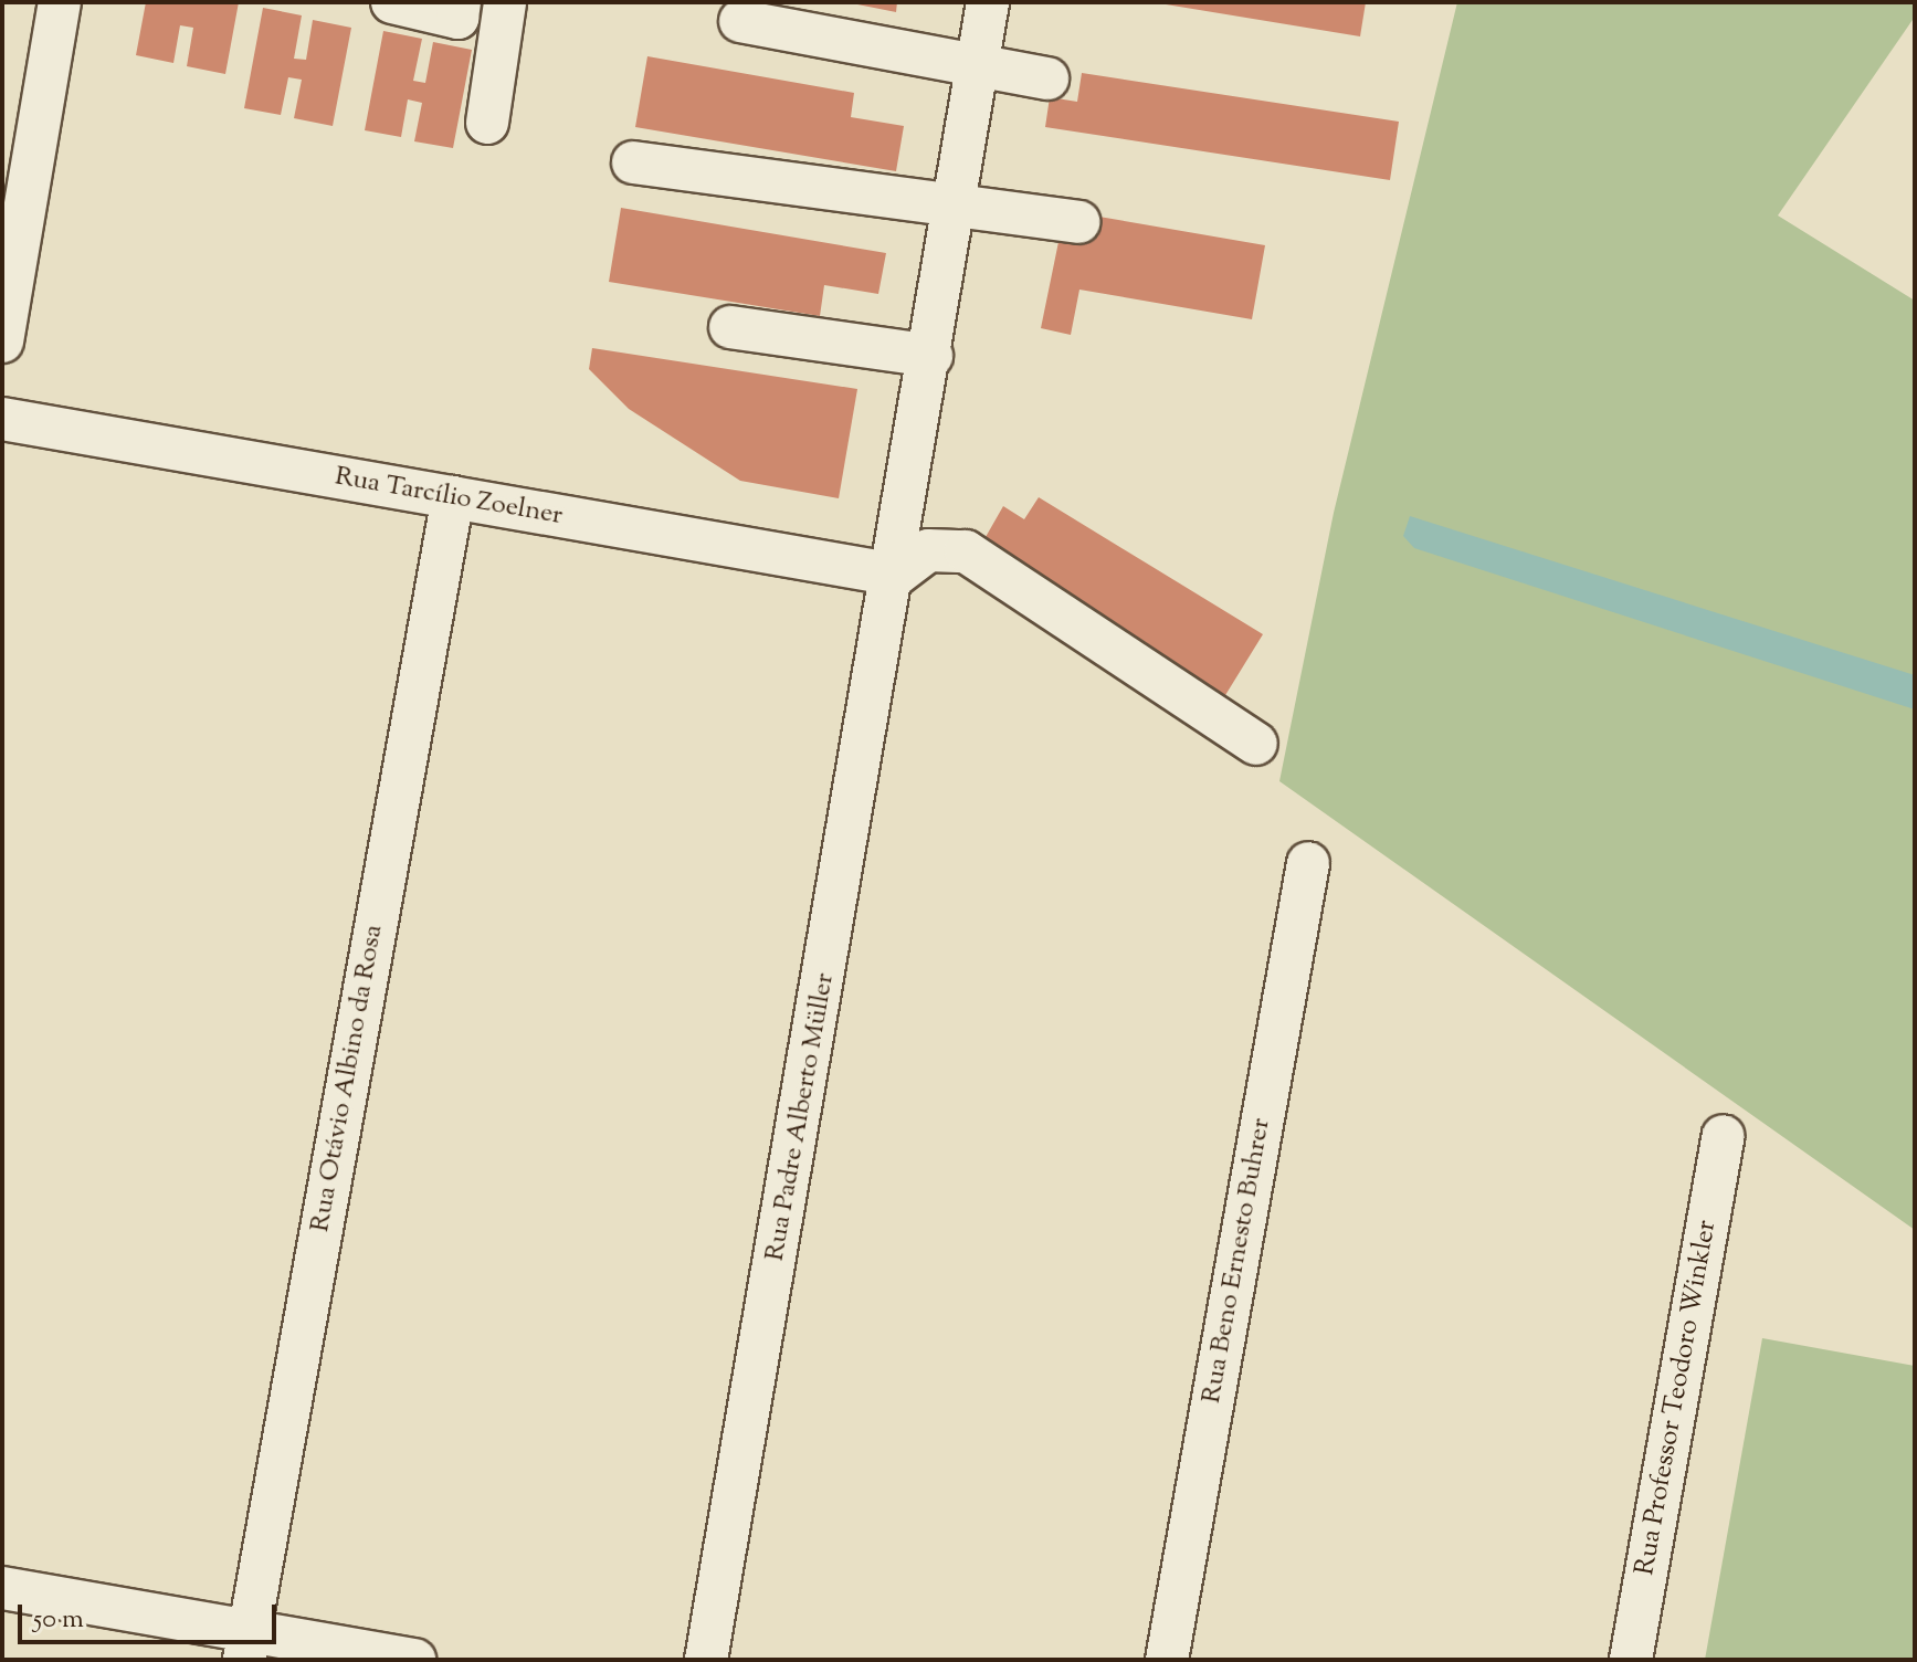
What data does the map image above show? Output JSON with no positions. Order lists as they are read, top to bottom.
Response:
{
  "streets": {
    "street": [
      "Rua Tarcílio Zoelner",
      "Rua Otávio Albino da Rosa",
      "Rua Padre Alberto Müller",
      "Rua Beno Ernesto Buhrer",
      "Rua Professor Teodoro Winkler"
    ]
  },
  "crossings": [
    ["Rua Tarcílio Zoelner", "Rua Otávio Albino da Rosa"],
    ["Rua Tarcílio Zoelner", "Rua Padre Alberto Müller"]
  ],
  "scale_bar": "50 m"
}
